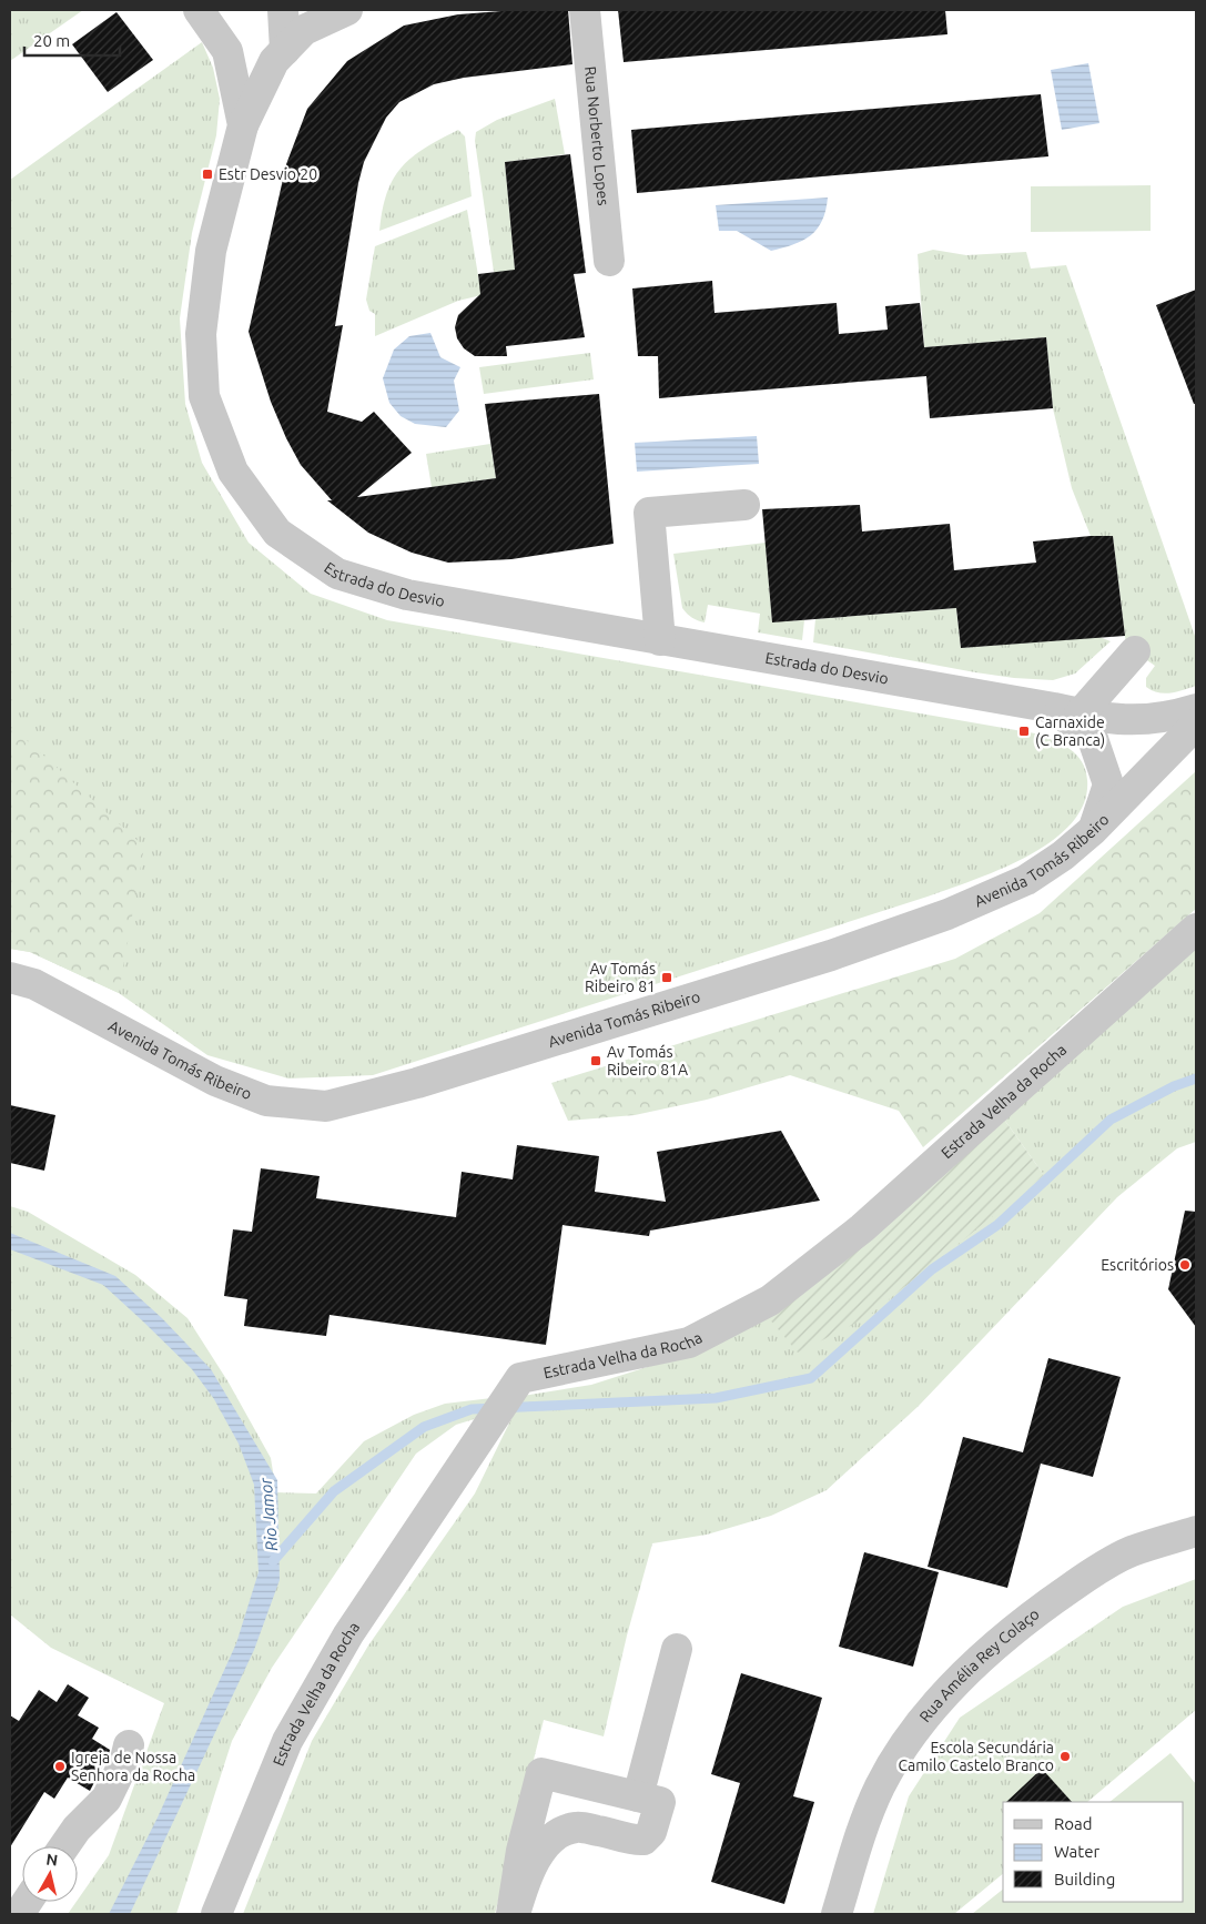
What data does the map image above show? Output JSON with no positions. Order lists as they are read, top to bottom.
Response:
{
  "streets": {
    "street": [
      "Rua Norberto Lopes",
      "Estrada do Desvio",
      "Avenida Tomás Ribeiro",
      "Estrada Velha da Rocha",
      "Rua Amélia Rey Colaço"
    ]
  },
  "crossings": [
    ["Estrada do Desvio", "Avenida Tomás Ribeiro"]
  ],
  "water": ["Rio Jamor"],
  "places": {
    "transit": [
      "Estr Desvio 20",
      "Carnaxide (C Branca)",
      "Av Tomás Ribeiro 81",
      "Av Tomás Ribeiro 81A"
    ],
    "other": ["Escritórios", "Escola Secundária Camilo Castelo Branco", "Igreja de Nossa Senhora da Rocha"]
  },
  "legend": ["Road", "Water", "Building"],
  "scale_bar": "20 m",
  "north": "top"
}
